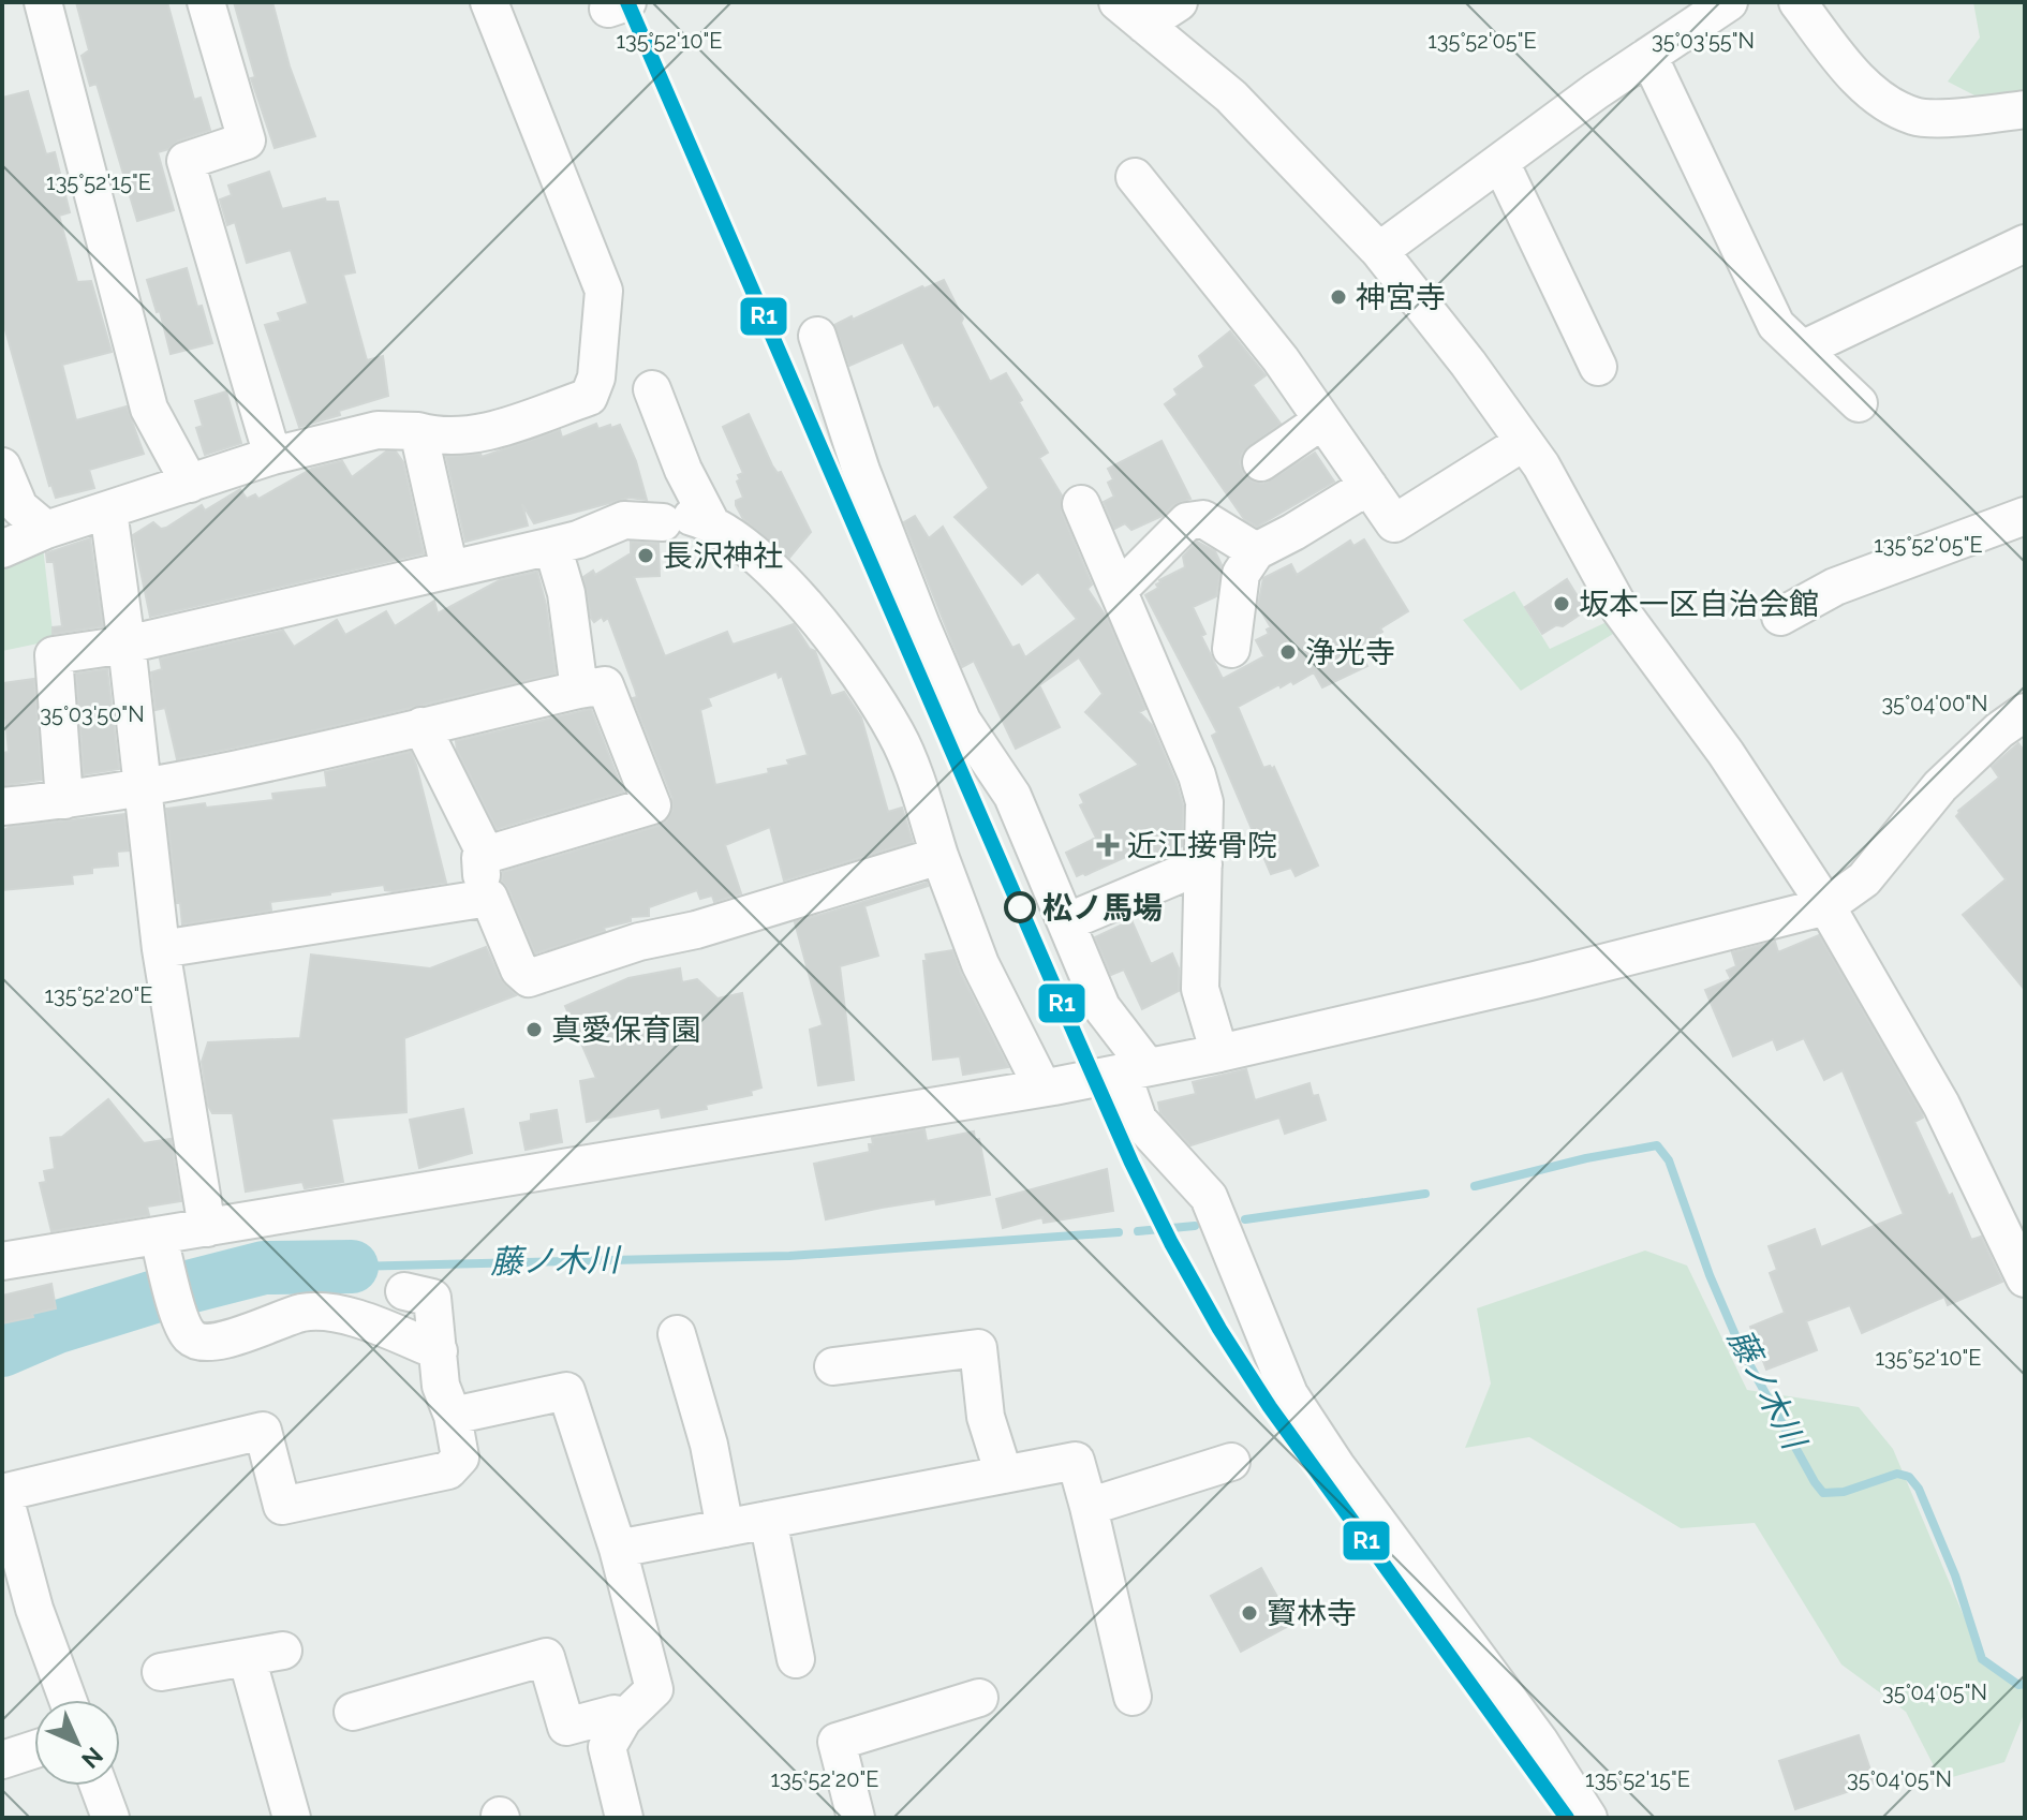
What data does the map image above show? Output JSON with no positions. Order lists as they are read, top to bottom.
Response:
{
  "water": ["藤ノ木川"],
  "places": {
    "other": [
      "神宮寺",
      "長沢神社",
      "坂本一区自治会館",
      "浄光寺",
      "松ノ馬場",
      "真愛保育園",
      "寳林寺"
    ],
    "health": ["近江接骨院"]
  },
  "lines": ["transit line R1"],
  "north": "bottom right",
  "coordinates": [
    "135°52'10\"E",
    "135°52'05\"E",
    "35°03'55\"N",
    "135°52'15\"E",
    "35°04'00\"N",
    "35°03'50\"N",
    "135°52'20\"E",
    "35°04'05\"N"
  ]
}
